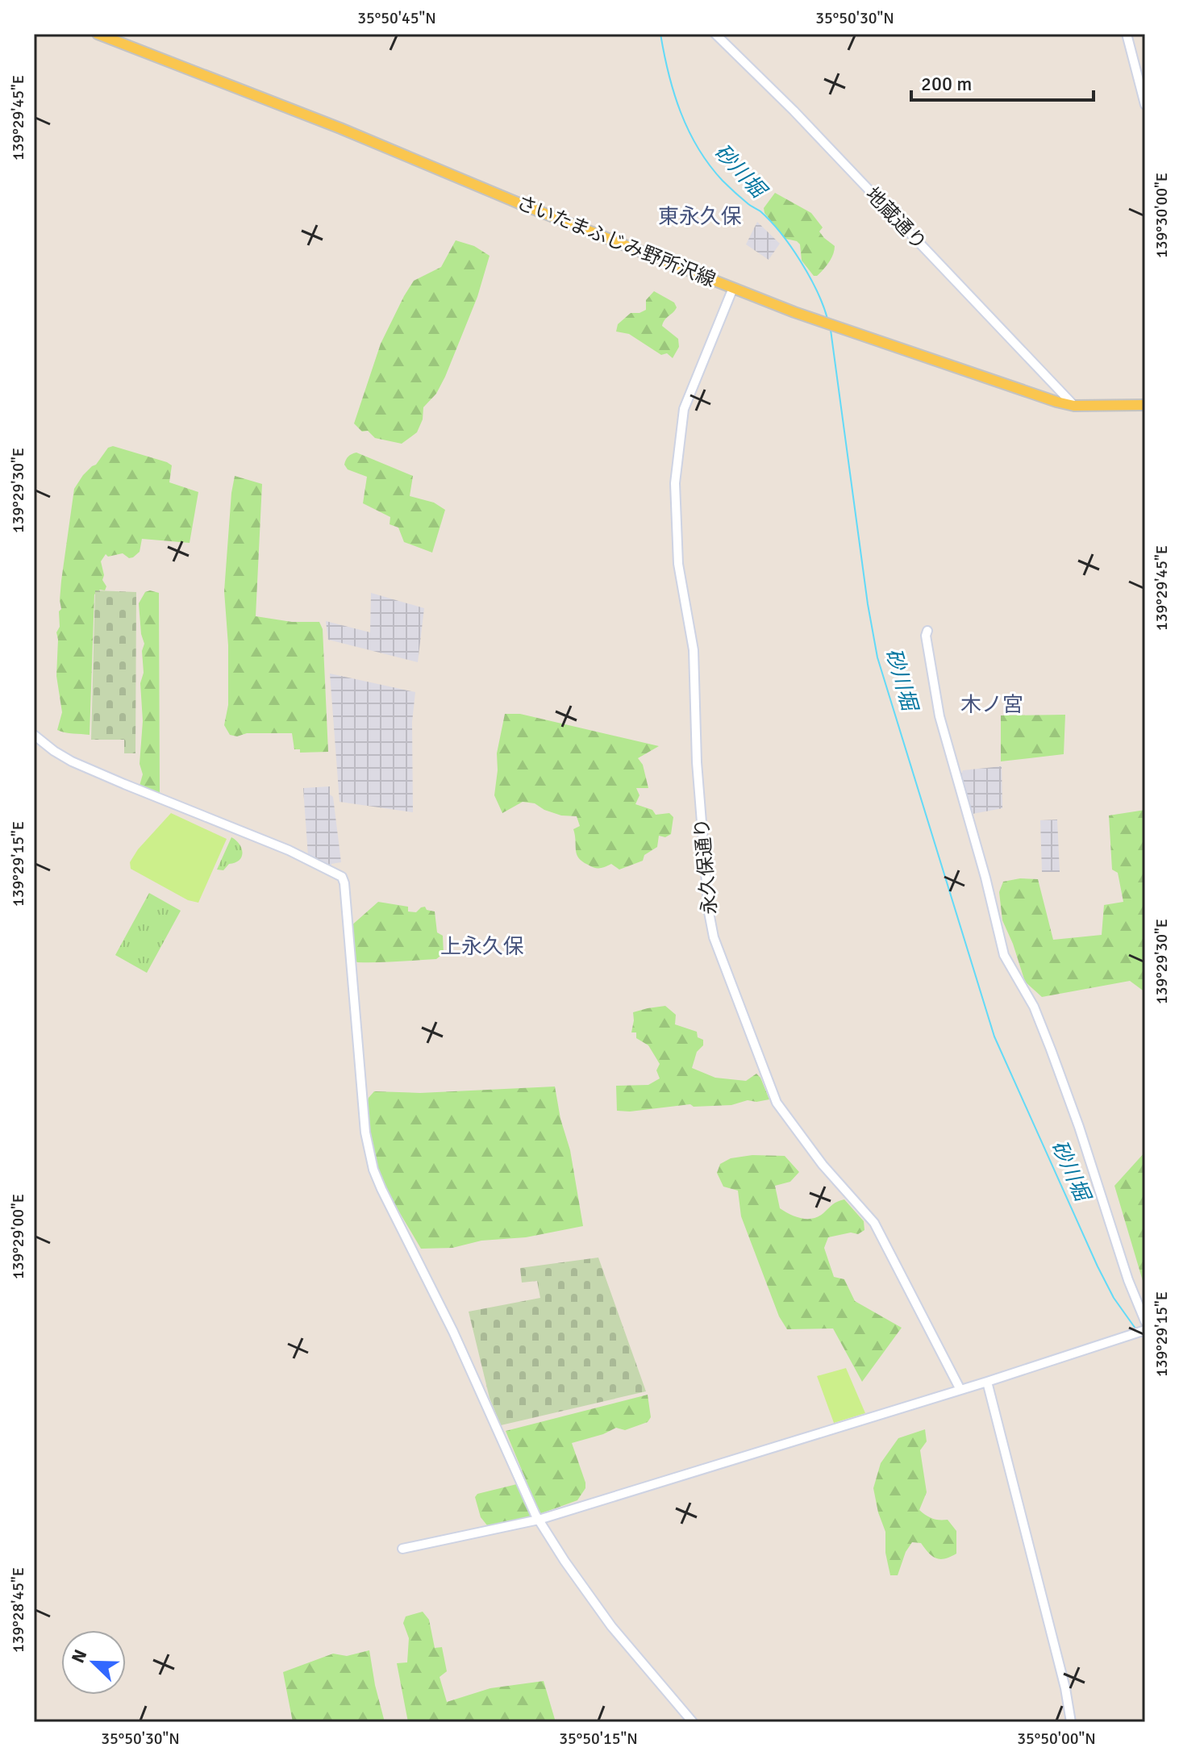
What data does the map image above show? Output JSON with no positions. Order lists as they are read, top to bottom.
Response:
{
  "streets": {
    "main road": ["さいたまふじみ野所沢線"],
    "street": ["地蔵通り", "永久保通り"]
  },
  "crossings": [
    ["地蔵通り", "さいたまふじみ野所沢線"],
    ["さいたまふじみ野所沢線", "永久保通り"]
  ],
  "districts": ["東永久保", "木ノ宮", "上永久保"],
  "water": ["砂川堀"],
  "scale_bar": "200 m",
  "north": "top left",
  "coordinates": [
    "35°50'45\"N",
    "35°50'30\"N",
    "139°29'45\"E",
    "139°30'00\"E",
    "139°29'30\"E",
    "139°29'15\"E",
    "139°29'00\"E",
    "139°28'45\"E",
    "35°50'15\"N",
    "35°50'00\"N"
  ]
}
